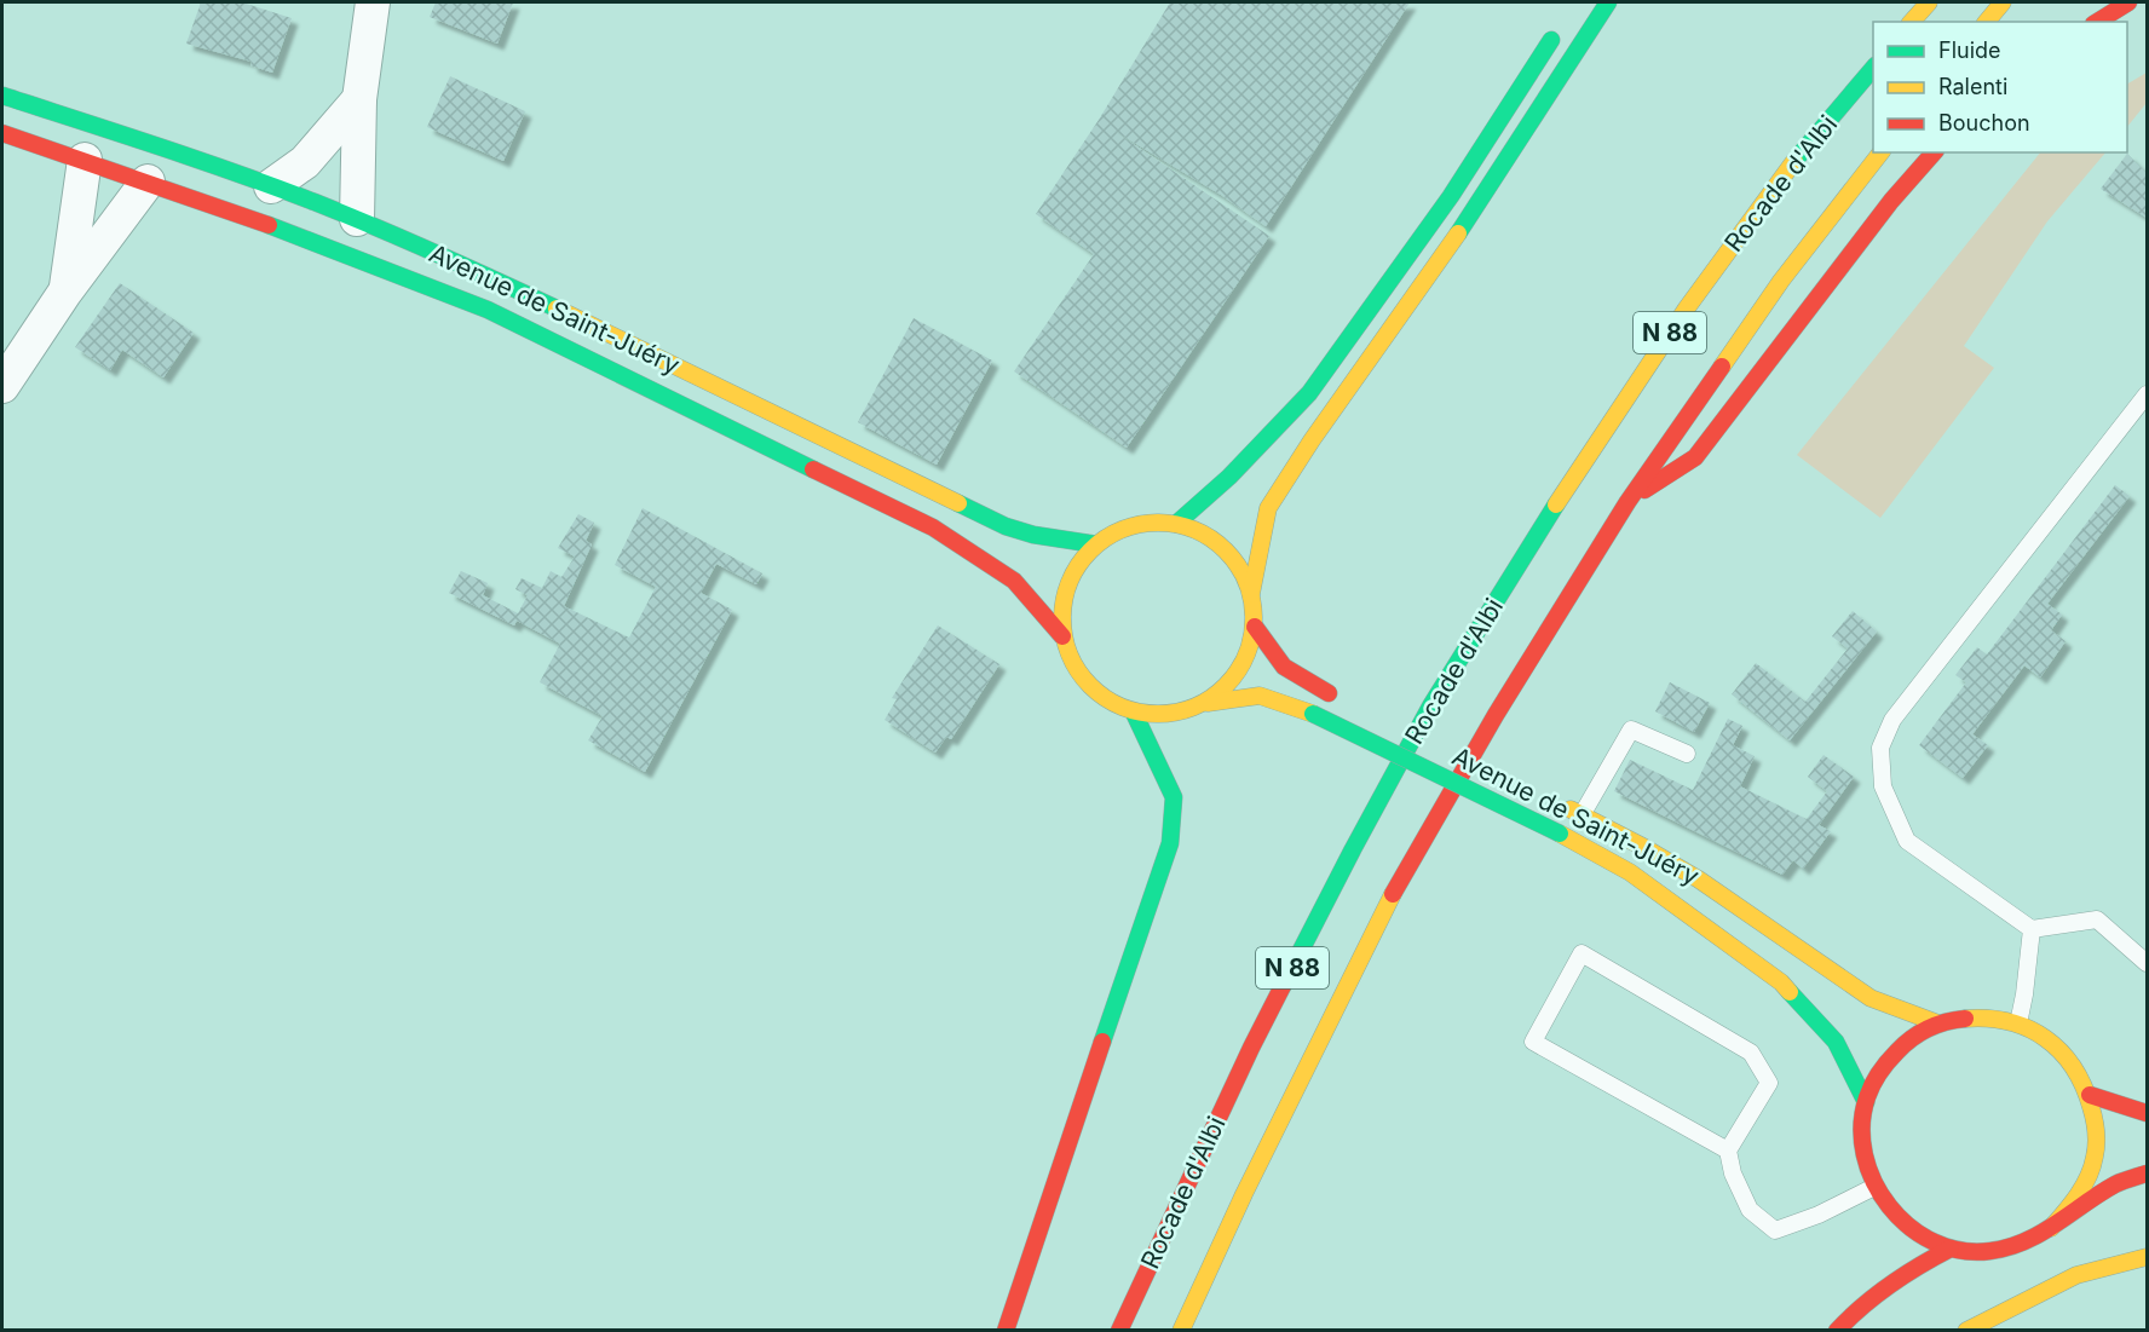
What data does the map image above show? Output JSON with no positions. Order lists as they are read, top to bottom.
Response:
{
  "streets": {
    "main road": ["Rocade d'Albi", "Avenue de Saint-Juéry", "N 88"]
  },
  "legend": ["Fluide", "Ralenti", "Bouchon"]
}
